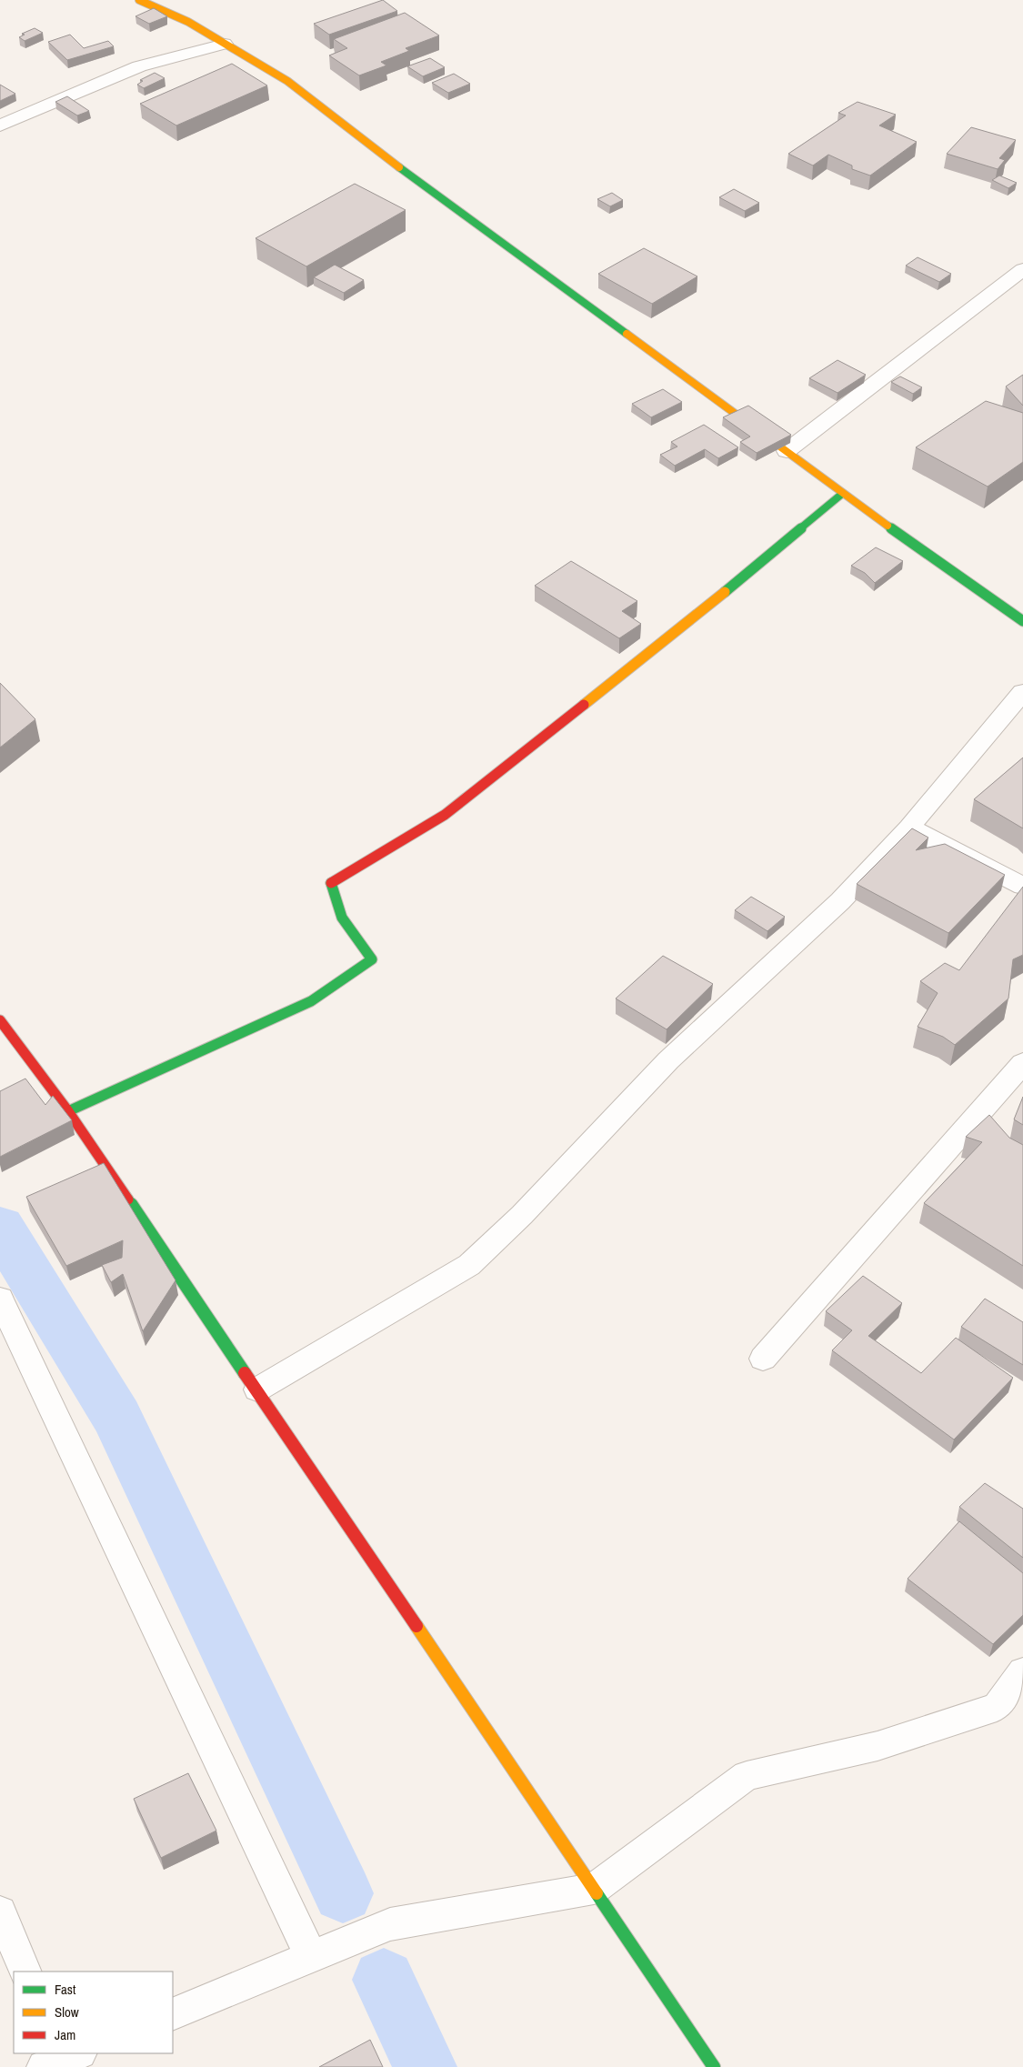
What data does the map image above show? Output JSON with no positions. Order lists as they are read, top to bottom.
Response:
{
  "legend": ["Fast", "Slow", "Jam"]
}
